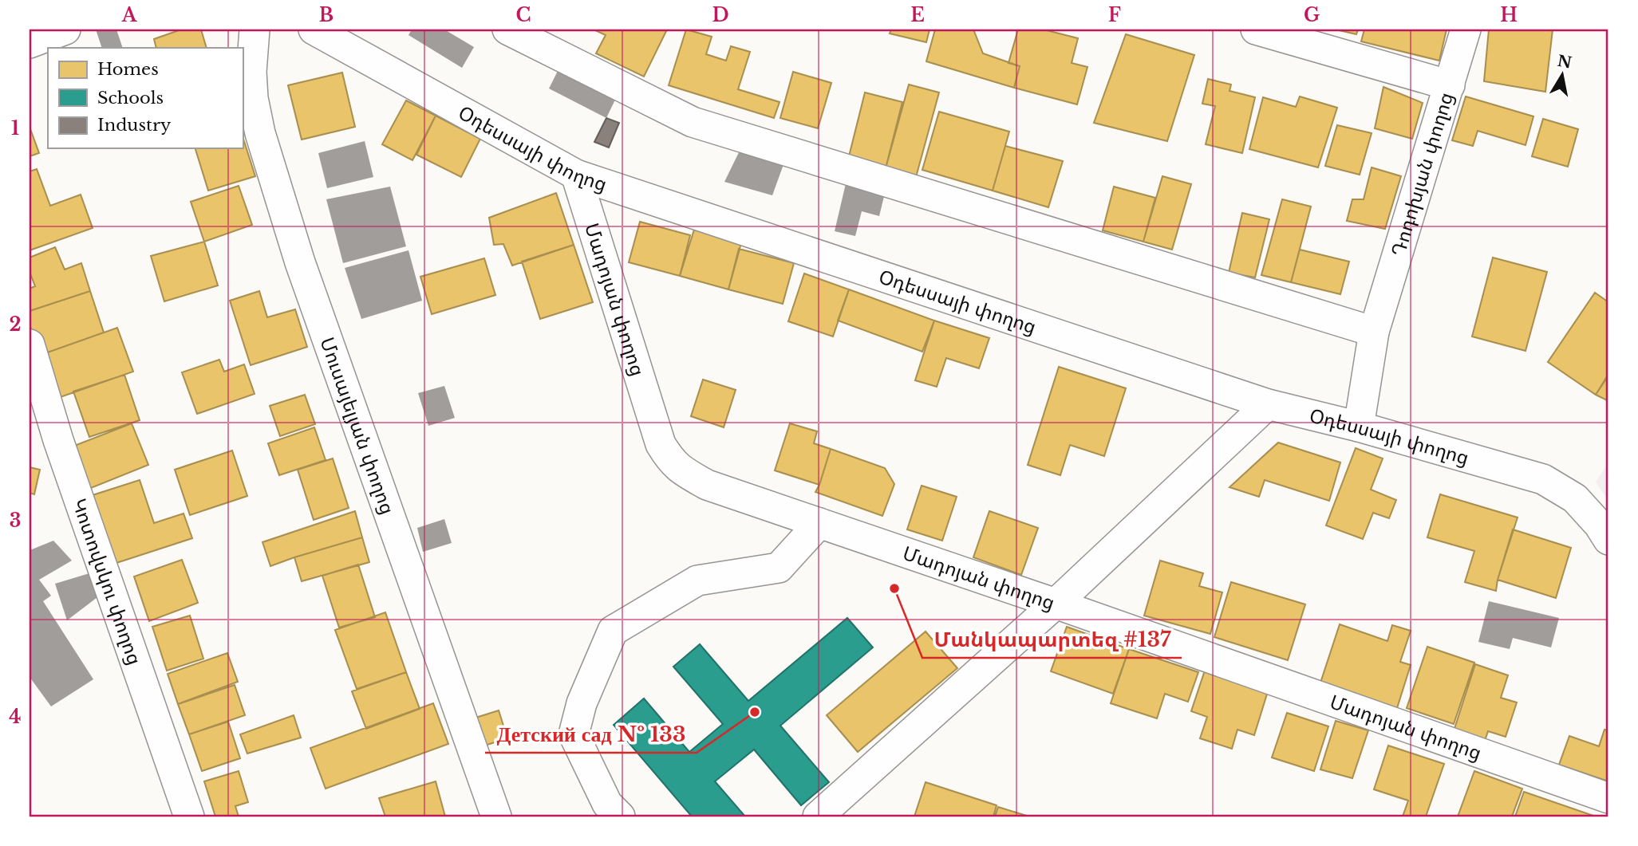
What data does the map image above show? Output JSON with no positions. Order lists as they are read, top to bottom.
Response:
{
  "streets": {
    "street": [
      "Օդեսսայի փողոց",
      "Դոդոխյան փողոց",
      "Մադոյան փողոց",
      "Մուսայելյան փողոց",
      "Կոտովսկու փողոց"
    ]
  },
  "crossings": [
    ["Օդեսսայի փողոց", "Դոդոխյան փողոց"],
    ["Օդեսսայի փողոց", "Մադոյան փողոց"]
  ],
  "places": ["Մանկապարտեզ #137", "Детский сад № 133"],
  "legend": ["Homes", "Schools", "Industry"],
  "north": "top",
  "grid": {
    "columns": [
      "A",
      "B",
      "C",
      "D",
      "E",
      "F",
      "G",
      "H"
    ],
    "rows": [
      "1",
      "2",
      "3",
      "4"
    ]
  }
}
